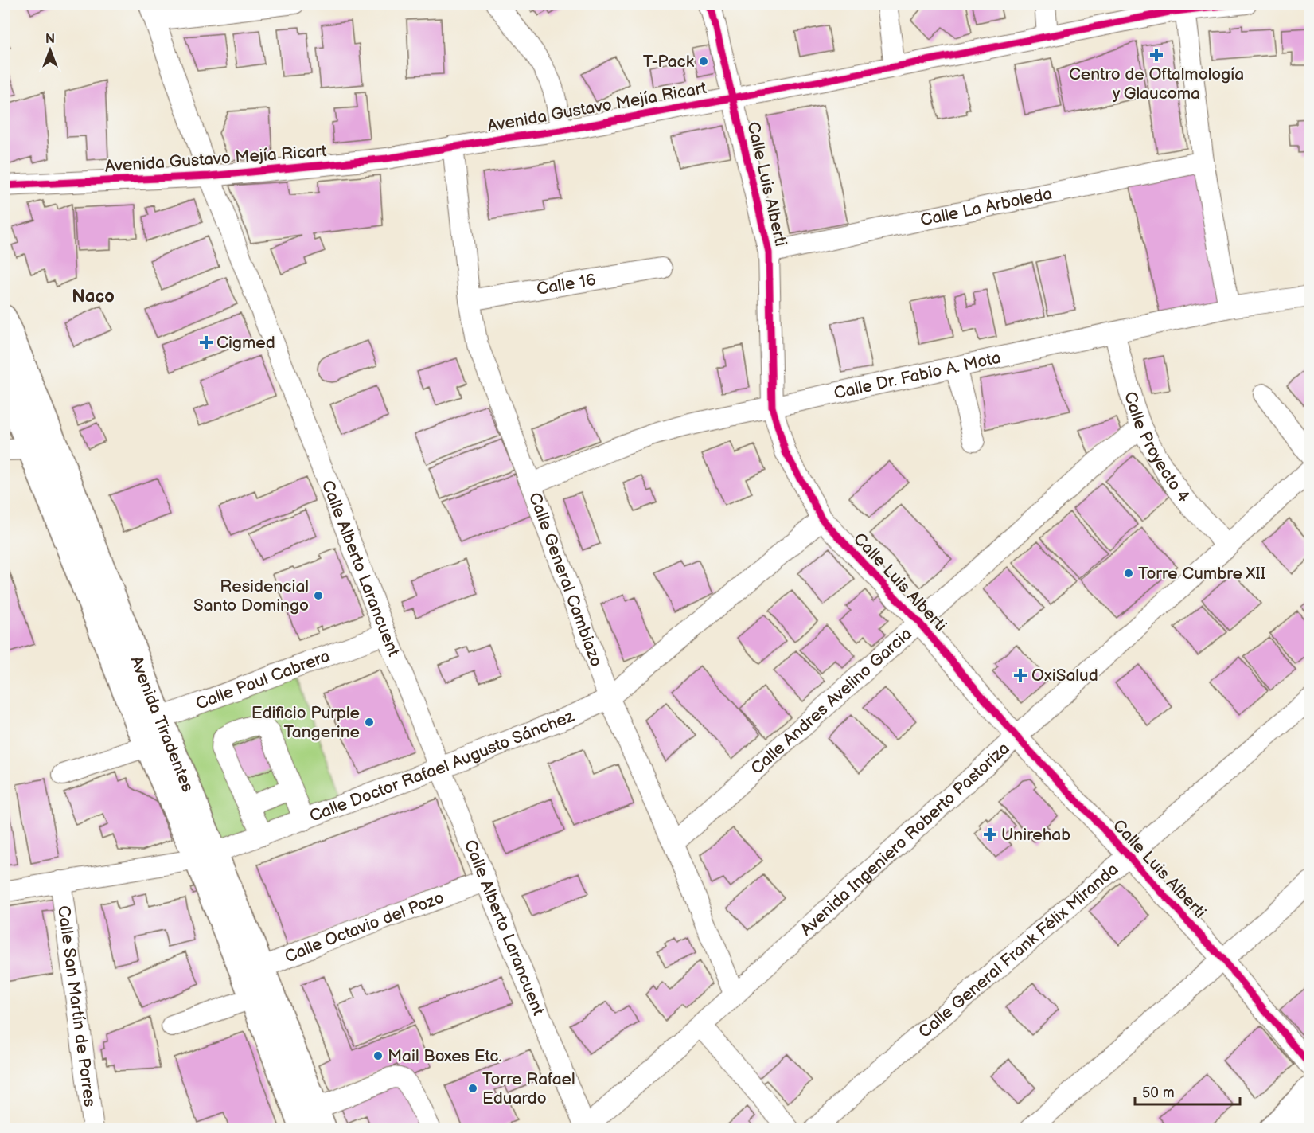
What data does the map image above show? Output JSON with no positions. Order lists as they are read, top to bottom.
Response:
{
  "streets": {
    "main road": ["Avenida Tiradentes"],
    "street": [
      "Avenida Gustavo Mejía Ricart",
      "Calle Luis Alberti",
      "Calle La Arboleda",
      "Calle 16",
      "Calle Dr. Fabio A. Mota",
      "Calle Proyecto 4",
      "Calle Alberto Larancuent",
      "Calle General Cambiazo",
      "Calle Paul Cabrera",
      "Calle Andres Avelino Garcia",
      "Calle Doctor Rafael Augusto Sánchez",
      "Avenida Ingeniero Roberto Pastoriza",
      "Calle Octavio del Pozo",
      "Calle General Frank Félix Miranda",
      "Calle San Martín de Porres"
    ]
  },
  "crossings": [
    ["Avenida Gustavo Mejía Ricart", "Calle Luis Alberti"],
    ["Avenida Gustavo Mejía Ricart", "Calle Alberto Larancuent"],
    ["Avenida Gustavo Mejía Ricart", "Calle General Cambiazo"],
    ["Calle Luis Alberti", "Calle La Arboleda"],
    ["Calle Luis Alberti", "Calle Dr. Fabio A. Mota"],
    ["Calle Luis Alberti", "Calle Andres Avelino Garcia"],
    ["Calle Luis Alberti", "Calle Doctor Rafael Augusto Sánchez"],
    ["Calle Luis Alberti", "Avenida Ingeniero Roberto Pastoriza"],
    ["Calle Luis Alberti", "Calle General Frank Félix Miranda"],
    ["Calle 16", "Calle General Cambiazo"],
    ["Calle Dr. Fabio A. Mota", "Calle Proyecto 4"],
    ["Calle Dr. Fabio A. Mota", "Calle General Cambiazo"],
    ["Calle Proyecto 4", "Calle Andres Avelino Garcia"],
    ["Calle Proyecto 4", "Avenida Ingeniero Roberto Pastoriza"],
    ["Calle Alberto Larancuent", "Calle Paul Cabrera"],
    ["Calle Alberto Larancuent", "Calle Doctor Rafael Augusto Sánchez"],
    ["Calle Alberto Larancuent", "Avenida Ingeniero Roberto Pastoriza"],
    ["Calle Alberto Larancuent", "Calle Octavio del Pozo"],
    ["Calle General Cambiazo", "Calle Andres Avelino Garcia"],
    ["Calle General Cambiazo", "Calle Doctor Rafael Augusto Sánchez"],
    ["Calle General Cambiazo", "Avenida Ingeniero Roberto Pastoriza"],
    ["Calle Paul Cabrera", "Avenida Tiradentes"],
    ["Avenida Tiradentes", "Calle Doctor Rafael Augusto Sánchez"],
    ["Avenida Tiradentes", "Calle Octavio del Pozo"],
    ["Calle Doctor Rafael Augusto Sánchez", "Calle San Martín de Porres"]
  ],
  "districts": ["Naco"],
  "places": {
    "health": [
      "Centro de Oftalmología y Glaucoma",
      "Cigmed",
      "OxiSalud",
      "Unirehab"
    ],
    "other": [
      "T-Pack",
      "Torre Cumbre XII",
      "Residencial Santo Domingo",
      "Edificio Purple Tangerine",
      "Mail Boxes Etc.",
      "Torre Rafael Eduardo"
    ]
  },
  "scale_bar": "50 m",
  "north": "top"
}
